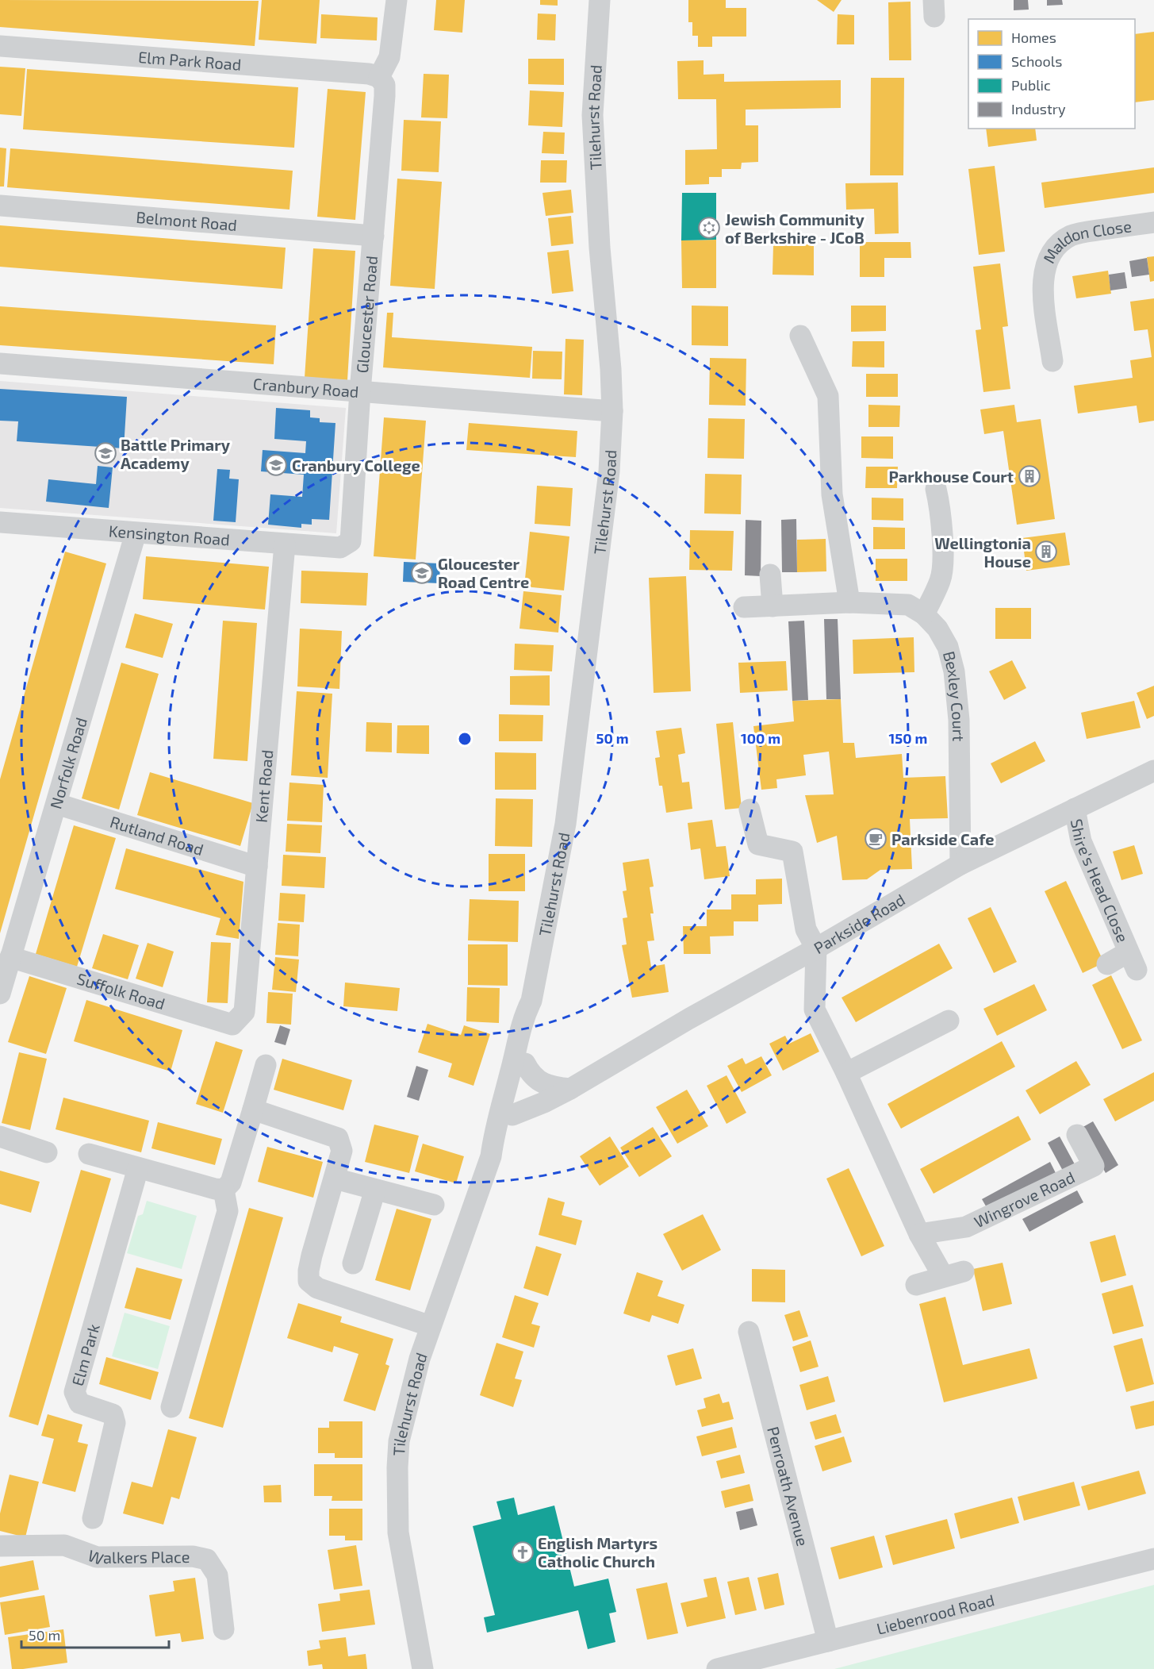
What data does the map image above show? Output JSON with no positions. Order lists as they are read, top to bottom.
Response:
{
  "streets": {
    "street": [
      "Elm Park Road",
      "Tilehurst Road",
      "Belmont Road",
      "Maldon Close",
      "Gloucester Road",
      "Cranbury Road",
      "Kensington Road",
      "Bexley Court",
      "Norfolk Road",
      "Kent Road",
      "Rutland Road",
      "Shire's Head Close",
      "Parkside Road",
      "Suffolk Road",
      "Wingrove Road",
      "Elm Park",
      "Penroath Avenue",
      "Walkers Place",
      "Liebenrood Road"
    ]
  },
  "crossings": [
    ["Elm Park Road", "Gloucester Road"],
    ["Tilehurst Road", "Cranbury Road"],
    ["Tilehurst Road", "Parkside Road"],
    ["Belmont Road", "Gloucester Road"],
    ["Gloucester Road", "Cranbury Road"],
    ["Gloucester Road", "Kensington Road"],
    ["Kensington Road", "Norfolk Road"],
    ["Kensington Road", "Kent Road"],
    ["Bexley Court", "Parkside Road"],
    ["Norfolk Road", "Rutland Road"],
    ["Norfolk Road", "Suffolk Road"],
    ["Kent Road", "Rutland Road"],
    ["Kent Road", "Suffolk Road"],
    ["Shire's Head Close", "Parkside Road"],
    ["Penroath Avenue", "Liebenrood Road"]
  ],
  "places": {
    "synagogue": ["Jewish Community of Berkshire - JCoB"],
    "school or university": ["Battle Primary Academy", "Cranbury College", "Gloucester Road Centre"],
    "building": ["Parkhouse Court", "Wellingtonia House"],
    "cafe": ["Parkside Cafe"],
    "church": ["English Martyrs Catholic Church"]
  },
  "legend": [
    "Homes",
    "Schools",
    "Public",
    "Industry"
  ],
  "scale_bar": "50 m",
  "rings": ["50 m", "100 m", "150 m"]
}
